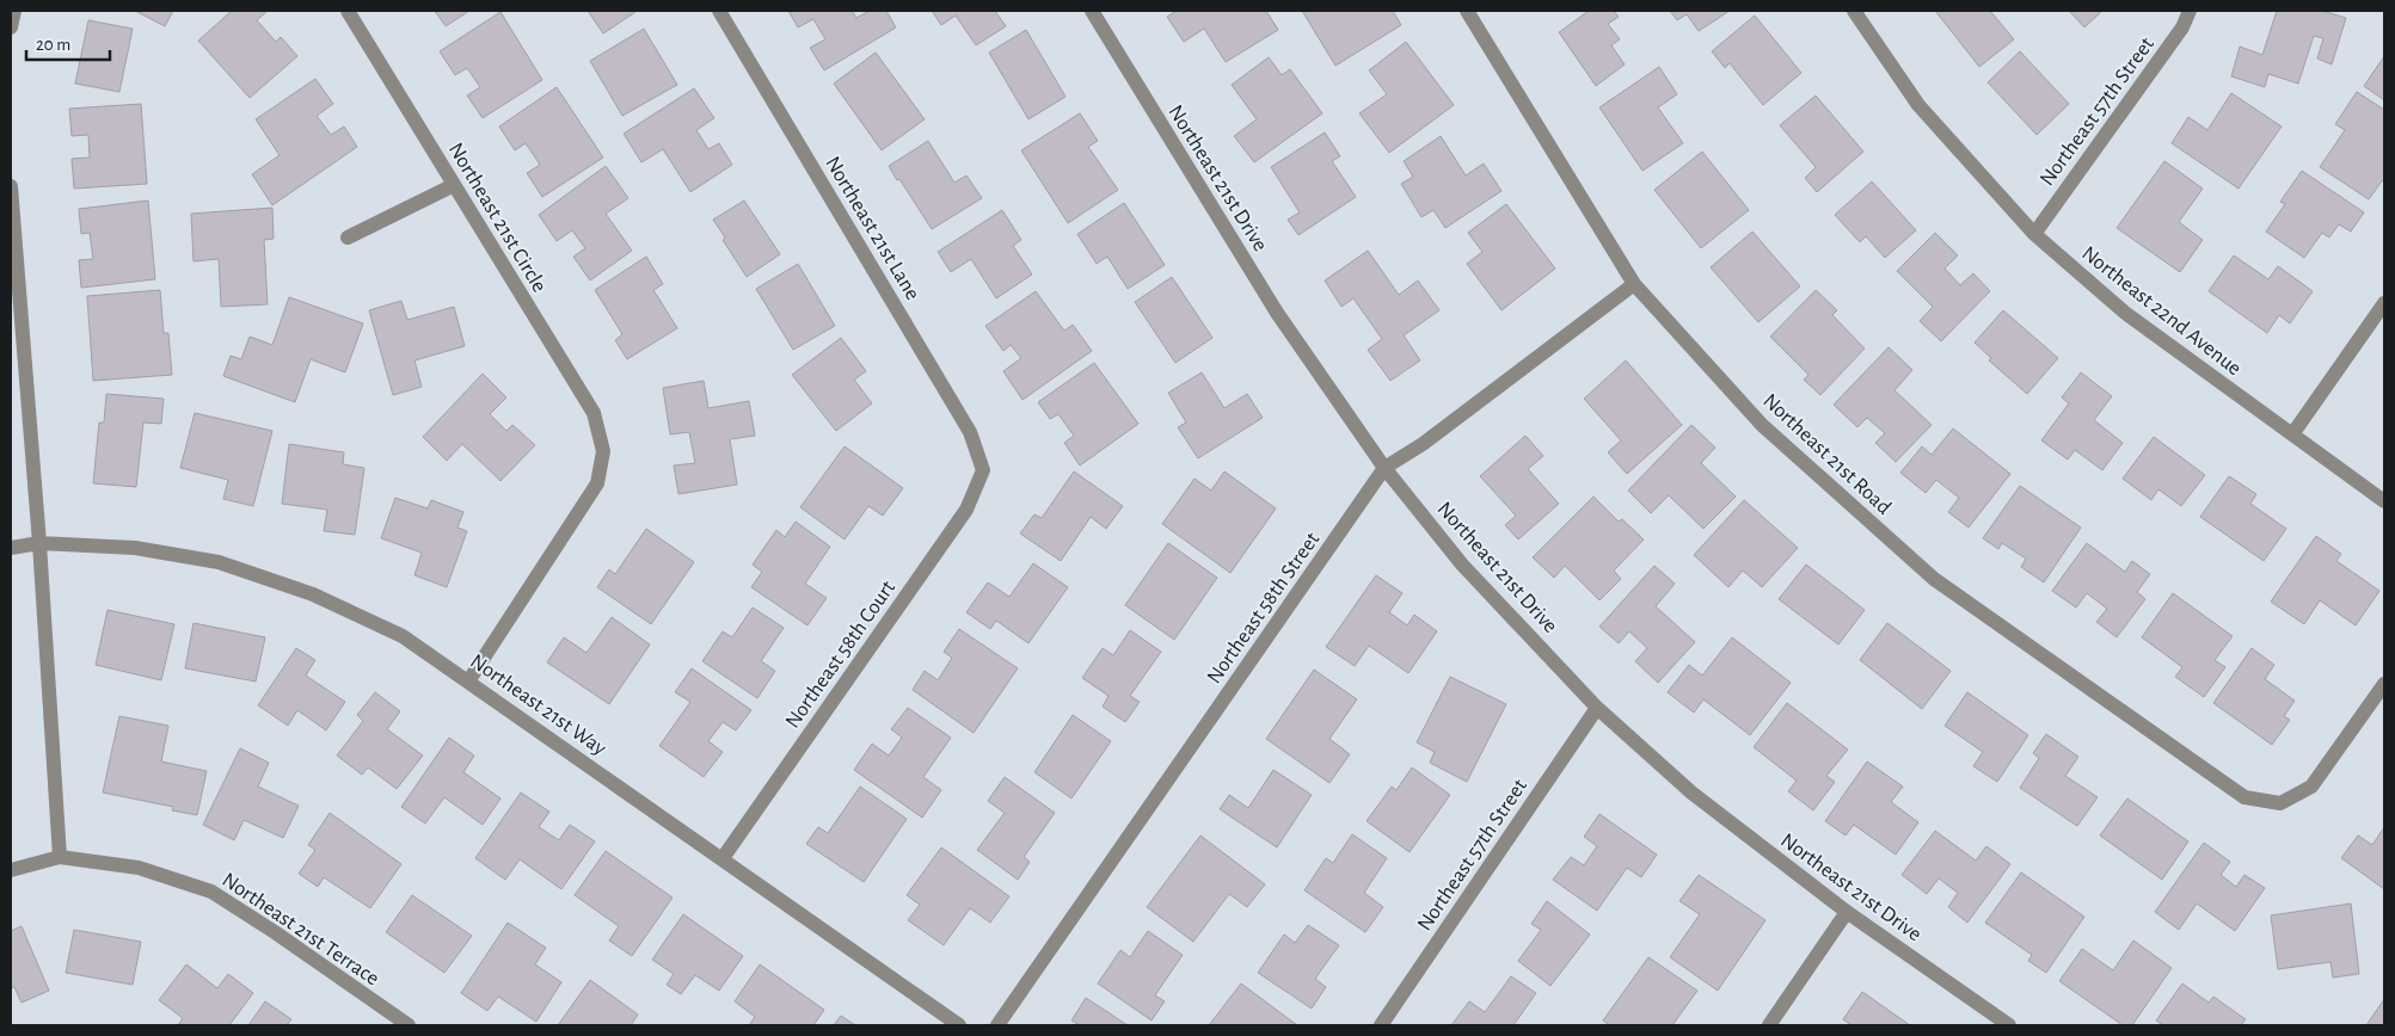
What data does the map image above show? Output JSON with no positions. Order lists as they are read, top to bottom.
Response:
{
  "streets": {
    "street": [
      "Northeast 57th Street",
      "Northeast 21st Drive",
      "Northeast 21st Circle",
      "Northeast 21st Lane",
      "Northeast 22nd Avenue",
      "Northeast 21st Road",
      "Northeast 58th Street",
      "Northeast 58th Court",
      "Northeast 21st Way",
      "Northeast 21st Terrace"
    ]
  },
  "crossings": [
    ["Northeast 57th Street", "Northeast 21st Drive"],
    ["Northeast 57th Street", "Northeast 22nd Avenue"],
    ["Northeast 21st Drive", "Northeast 58th Street"],
    ["Northeast 21st Circle", "Northeast 21st Way"],
    ["Northeast 21st Lane", "Northeast 58th Court"],
    ["Northeast 21st Road", "Northeast 58th Street"],
    ["Northeast 58th Court", "Northeast 21st Way"]
  ],
  "scale_bar": "20 m"
}
